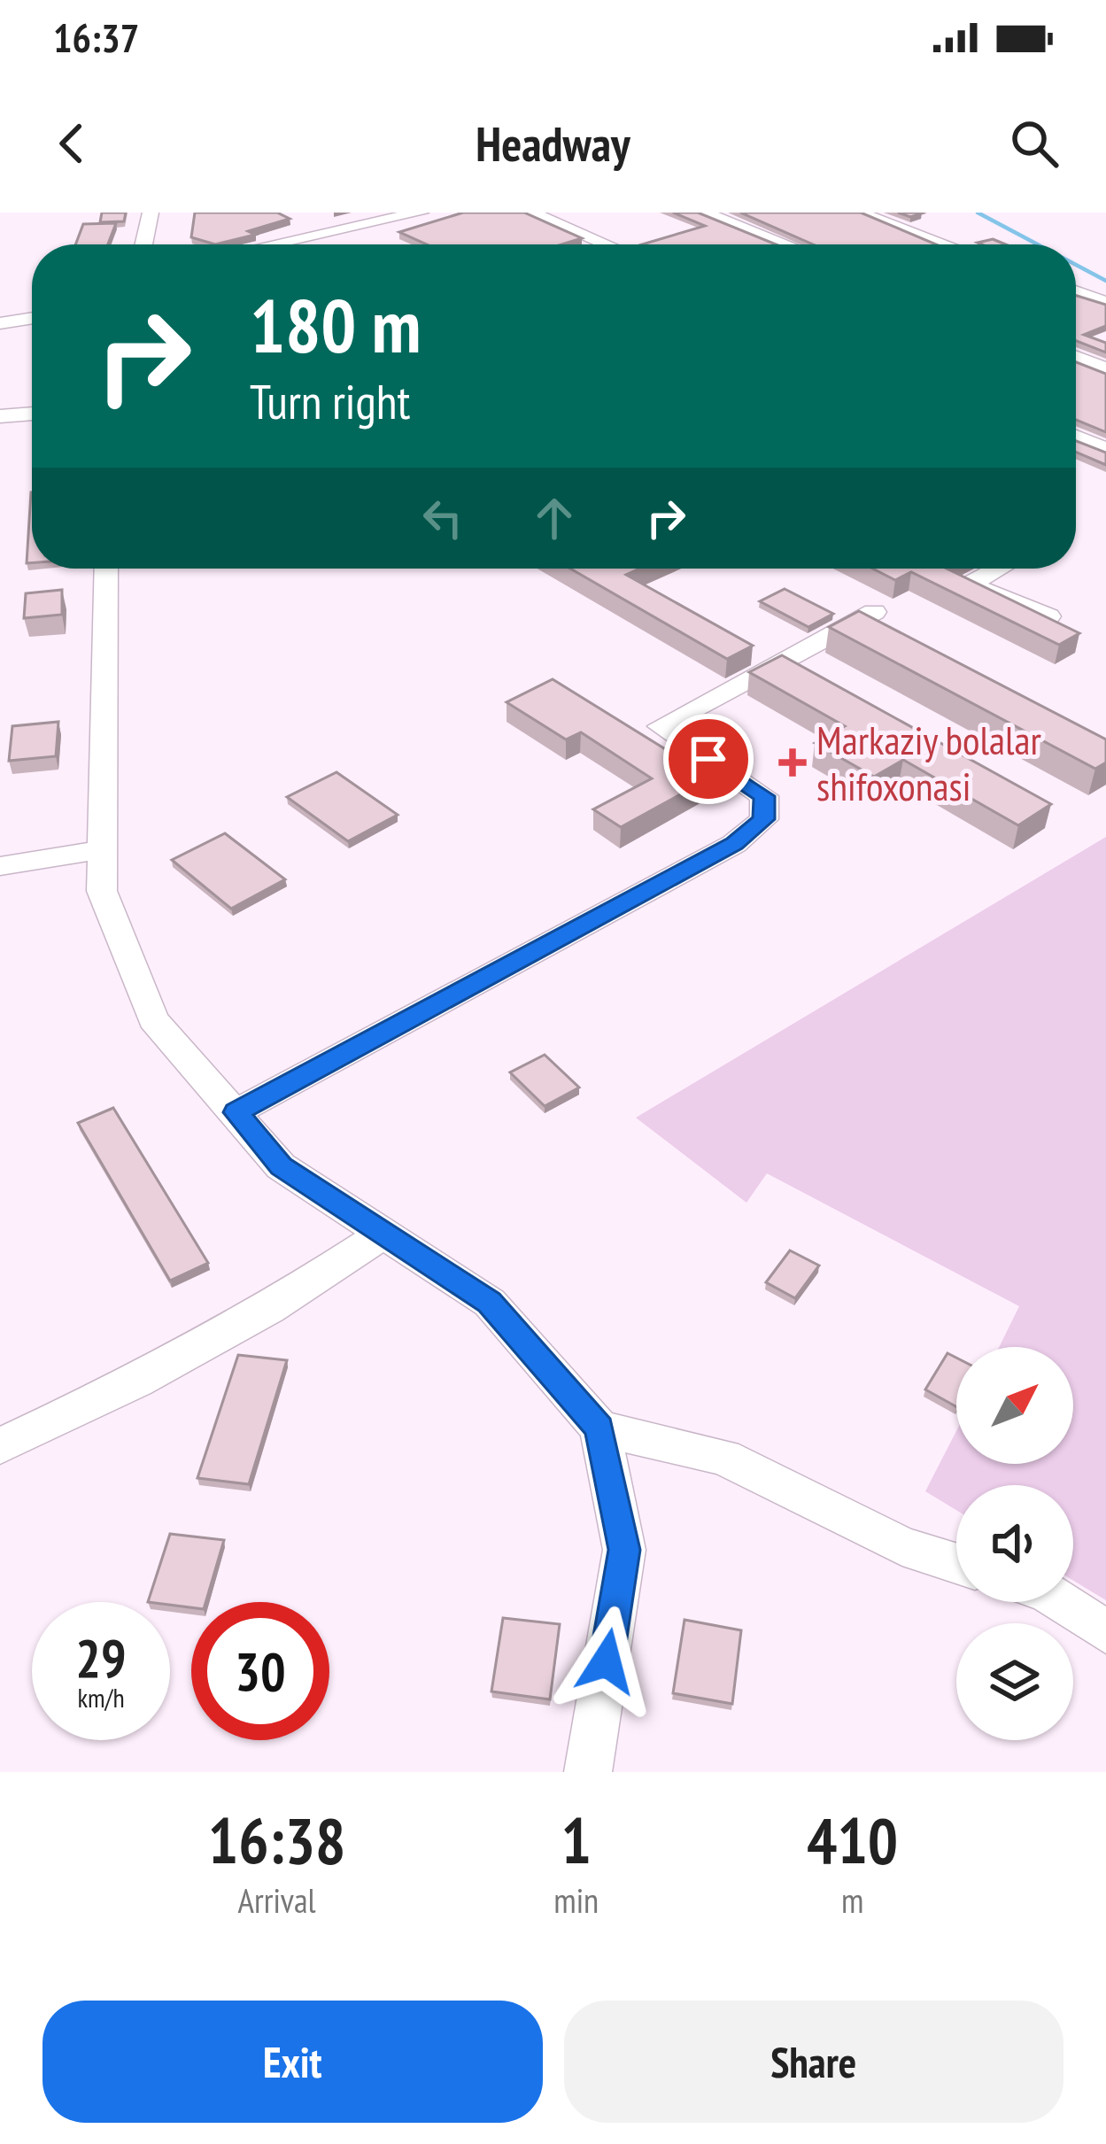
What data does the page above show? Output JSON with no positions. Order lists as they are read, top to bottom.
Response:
{
  "places": {
    "health": ["Markaziy bolalar shifoxonasi"]
  },
  "north": "top right",
  "page": {
    "status": "16:37",
    "header": "Headway",
    "turn": ["180 m", "Turn right"],
    "speed": "29 km/h",
    "limit": "30",
    "eta": [
      "16:38",
      "Arrival",
      "1",
      "min",
      "410",
      "m"
    ],
    "buttons": ["Exit", "Share"]
  }
}
